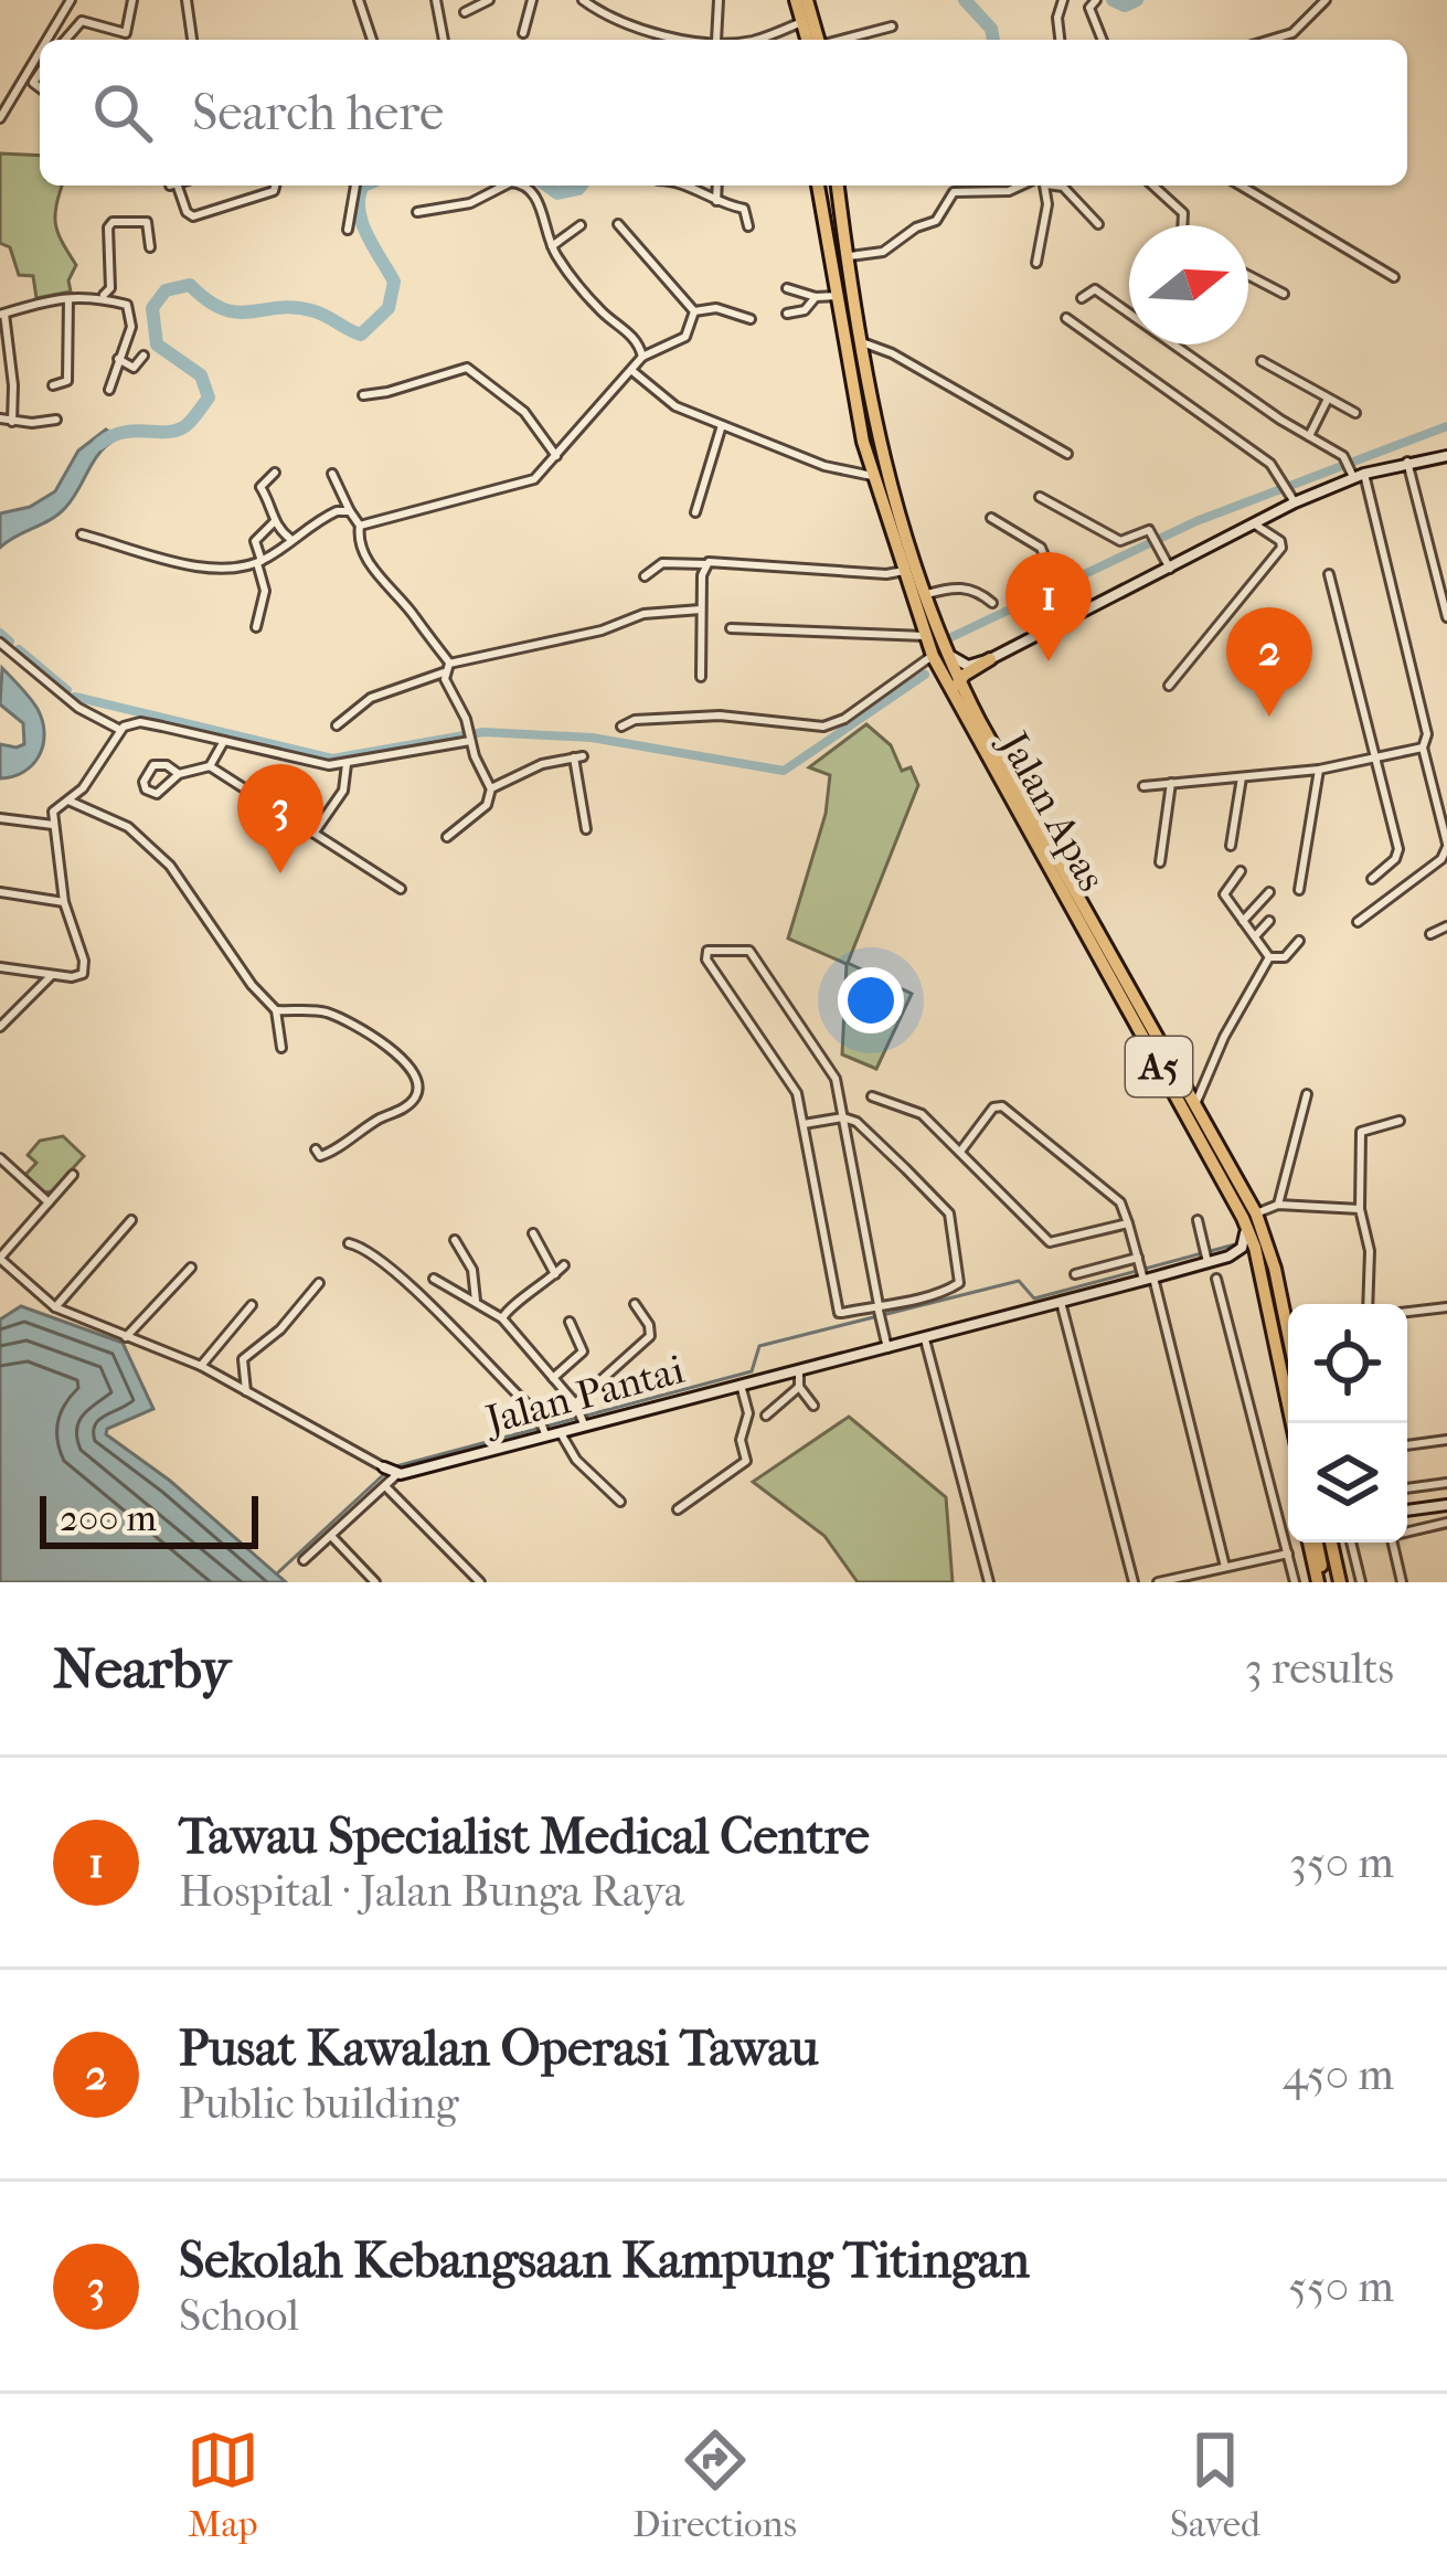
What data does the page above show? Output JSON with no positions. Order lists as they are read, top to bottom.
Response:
{
  "streets": {
    "highway": ["Jalan Apas", "A5"],
    "street": ["Jalan Pantai"]
  },
  "scale_bar": "200 m",
  "north": "right",
  "page": {
    "search": "Search here",
    "pins": ["1", "2", "3"],
    "scale": "200 m",
    "heading": ["Nearby", "3 results"],
    "list": [
      {
        "mark": "1",
        "name": "Tawau Specialist Medical Centre",
        "note": "Hospital · Jalan Bunga Raya",
        "value": "350 m"
      },
      {
        "mark": "2",
        "name": "Pusat Kawalan Operasi Tawau",
        "note": "Public building",
        "value": "450 m"
      },
      {
        "mark": "3",
        "name": "Sekolah Kebangsaan Kampung Titingan",
        "note": "School",
        "value": "550 m"
      }
    ],
    "nav": ["Map", "Directions", "Saved"]
  }
}
